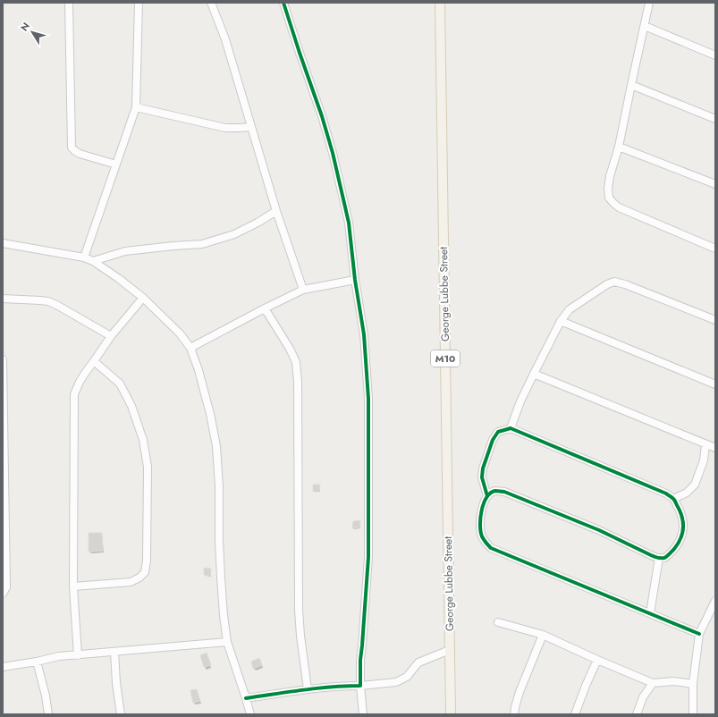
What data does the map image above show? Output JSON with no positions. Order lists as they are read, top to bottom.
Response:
{
  "streets": {
    "main road": ["George Lubbe Street", "M10"]
  },
  "north": "top left"
}
